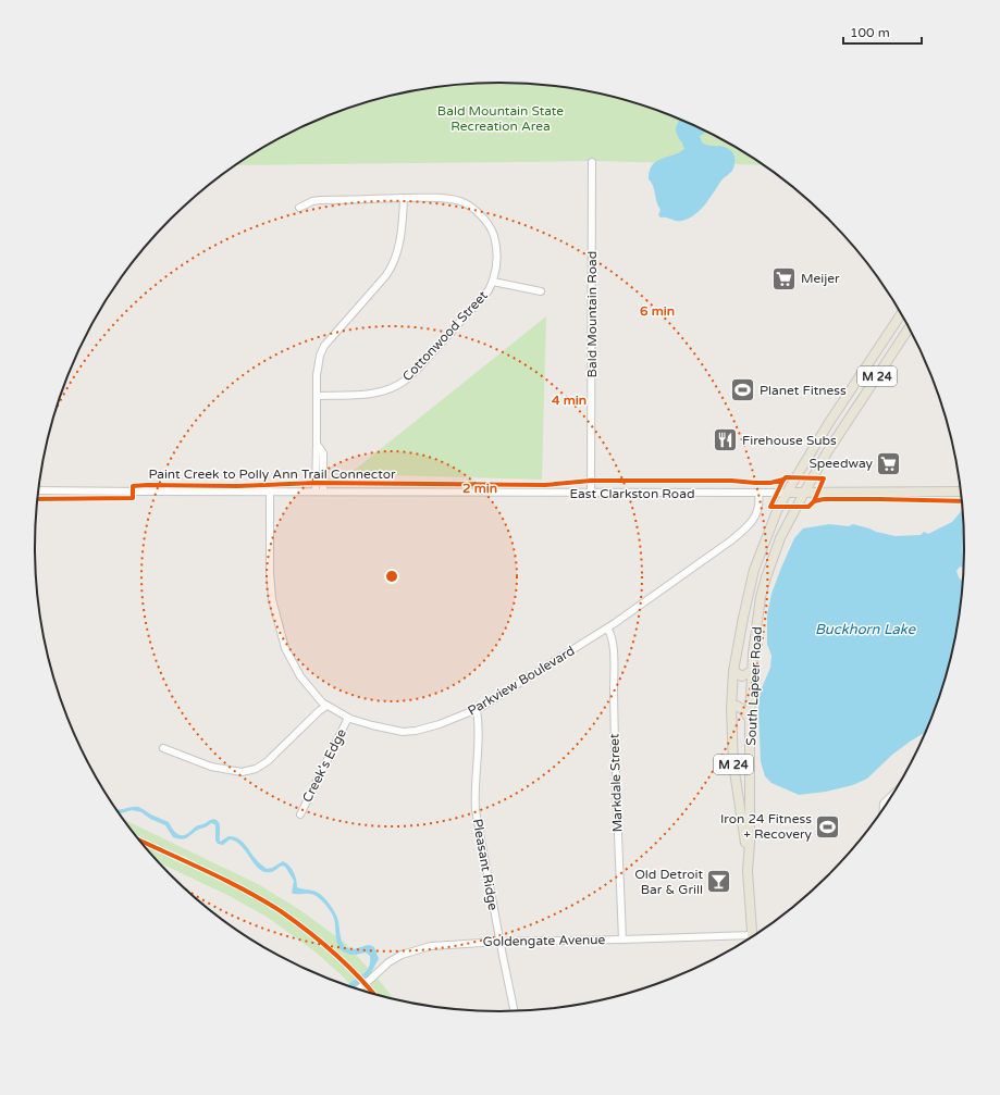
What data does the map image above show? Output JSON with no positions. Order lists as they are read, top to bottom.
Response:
{
  "streets": {
    "main road": ["M 24", "South Lapeer Road"],
    "street": [
      "Bald Mountain Road",
      "Cottonwood Street",
      "East Clarkston Road",
      "Parkview Boulevard",
      "Creek's Edge",
      "Markdale Street",
      "Pleasant Ridge",
      "Goldengate Avenue"
    ],
    "cycle path": ["Paint Creek to Polly Ann Trail Connector"]
  },
  "crossings": [
    ["Bald Mountain Road", "East Clarkston Road"],
    ["East Clarkston Road", "Parkview Boulevard"],
    ["East Clarkston Road", "South Lapeer Road"],
    ["Parkview Boulevard", "Creek's Edge"],
    ["Parkview Boulevard", "Markdale Street"],
    ["Parkview Boulevard", "Pleasant Ridge"],
    ["South Lapeer Road", "Goldengate Avenue"],
    ["Markdale Street", "Goldengate Avenue"],
    ["Pleasant Ridge", "Goldengate Avenue"]
  ],
  "water": ["Buckhorn Lake"],
  "parks": ["Bald Mountain State Recreation Area"],
  "places": {
    "supermarket": ["Meijer", "Speedway"],
    "sports": ["Planet Fitness", "Iron 24 Fitness + Recovery"],
    "restaurant": ["Firehouse Subs"],
    "bar": ["Old Detroit Bar & Grill"]
  },
  "scale_bar": "100 m",
  "rings": ["6 min", "4 min", "2 min"]
}
